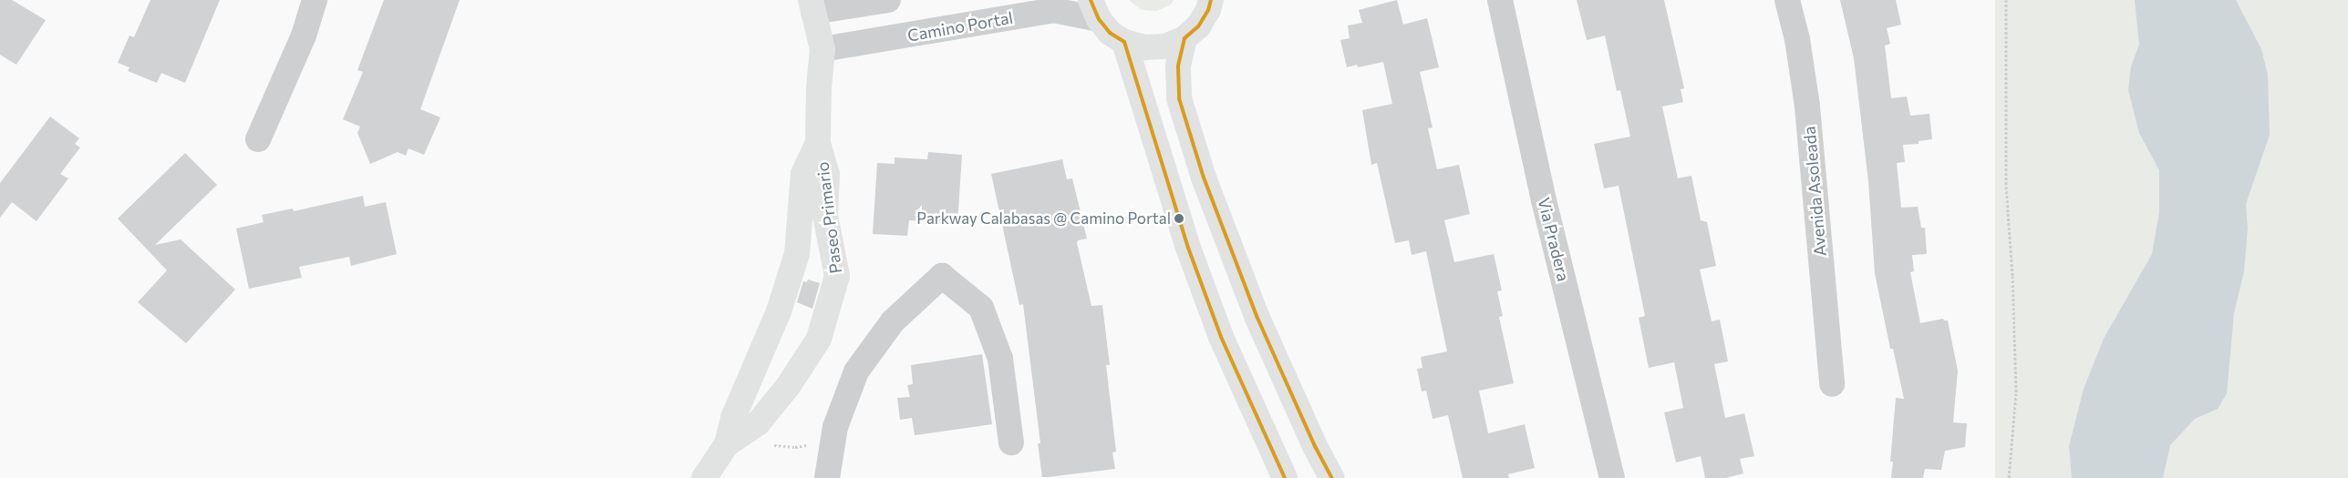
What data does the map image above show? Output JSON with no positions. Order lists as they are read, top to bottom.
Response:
{
  "streets": {
    "street": [
      "Camino Portal",
      "Avenida Asoleada",
      "Paseo Primario",
      "Via Pradera"
    ]
  },
  "crossings": [
    ["Camino Portal", "Paseo Primario"]
  ],
  "places": ["Parkway Calabasas @ Camino Portal"]
}
